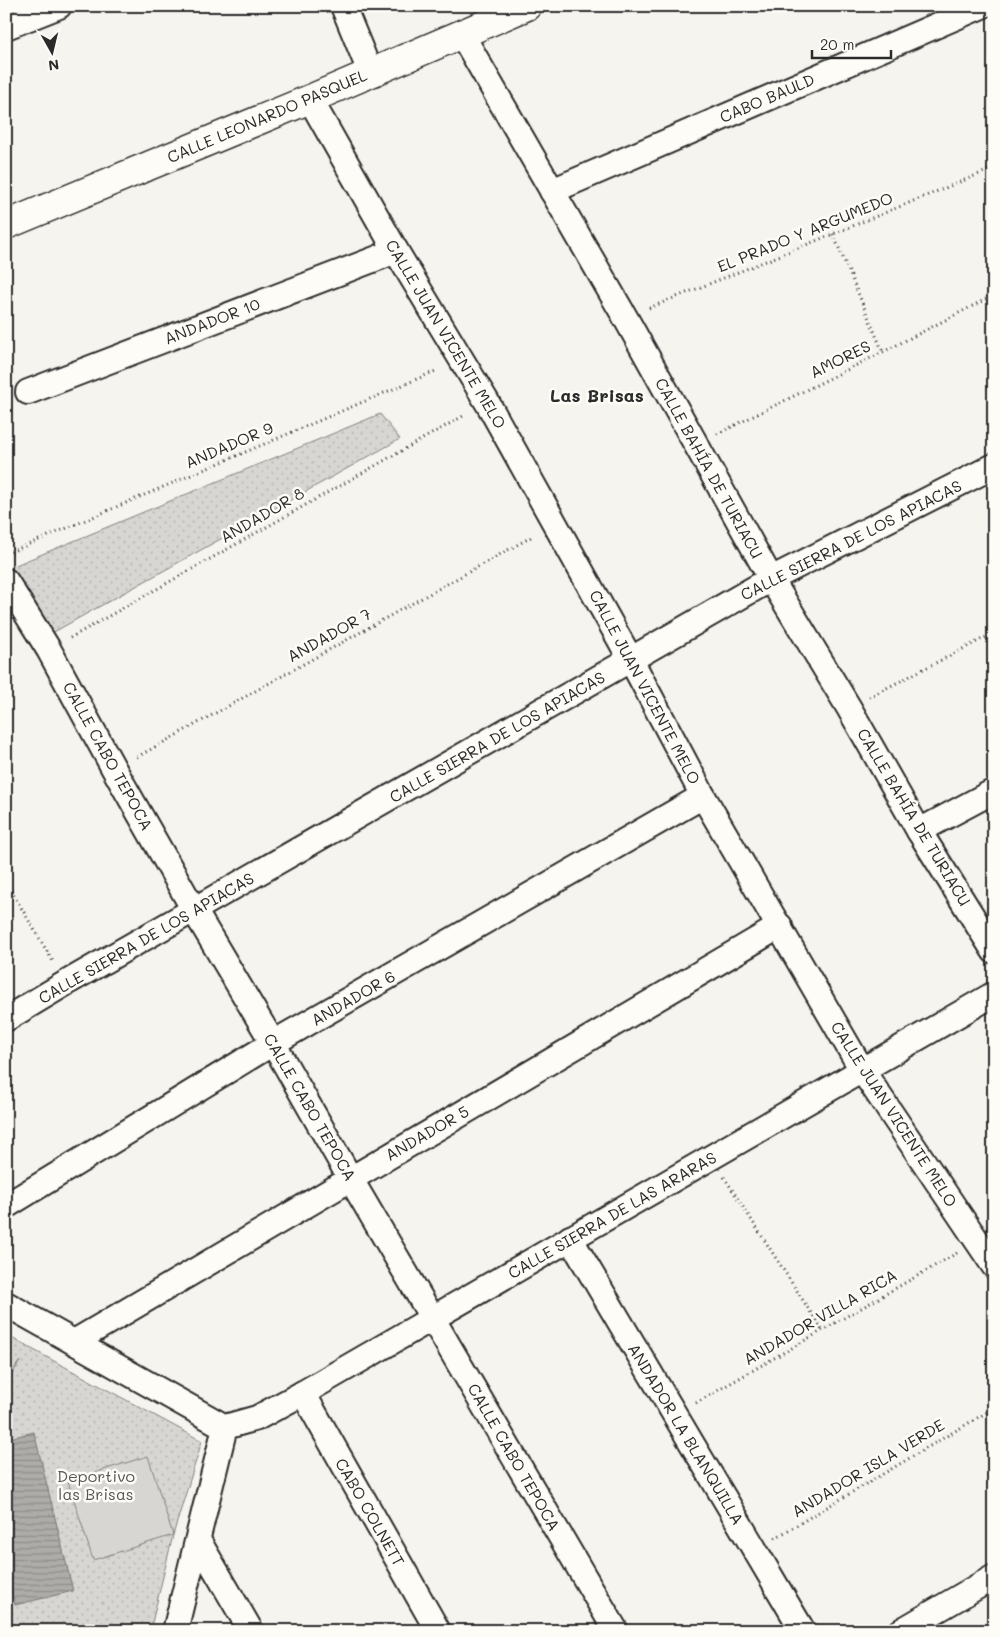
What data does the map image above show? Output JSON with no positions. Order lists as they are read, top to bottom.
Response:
{
  "streets": {
    "street": [
      "CABO BAULD",
      "CALLE LEONARDO PASQUEL",
      "ANDADOR 10",
      "CALLE JUAN VICENTE MELO",
      "CALLE BAHÍA DE TURIACU",
      "CALLE SIERRA DE LOS APIACAS",
      "CALLE CABO TEPOCA",
      "ANDADOR 6",
      "ANDADOR 5",
      "CALLE SIERRA DE LAS ARARAS",
      "ANDADOR LA BLANQUILLA",
      "CABO COLNETT"
    ],
    "path": [
      "EL PRADO Y ARGUMEDO",
      "AMORES",
      "ANDADOR 9",
      "ANDADOR 8",
      "ANDADOR 7",
      "ANDADOR VILLA RICA",
      "ANDADOR ISLA VERDE"
    ]
  },
  "crossings": [
    ["CABO BAULD", "CALLE BAHÍA DE TURIACU"],
    ["CALLE LEONARDO PASQUEL", "CALLE JUAN VICENTE MELO"],
    ["CALLE LEONARDO PASQUEL", "CALLE BAHÍA DE TURIACU"],
    ["EL PRADO Y ARGUMEDO", "CALLE BAHÍA DE TURIACU"],
    ["ANDADOR 10", "CALLE JUAN VICENTE MELO"],
    ["CALLE JUAN VICENTE MELO", "ANDADOR 9"],
    ["CALLE JUAN VICENTE MELO", "ANDADOR 8"],
    ["CALLE JUAN VICENTE MELO", "CALLE SIERRA DE LOS APIACAS"],
    ["CALLE JUAN VICENTE MELO", "ANDADOR 7"],
    ["CALLE JUAN VICENTE MELO", "ANDADOR 6"],
    ["CALLE JUAN VICENTE MELO", "ANDADOR 5"],
    ["CALLE JUAN VICENTE MELO", "CALLE SIERRA DE LAS ARARAS"],
    ["CALLE JUAN VICENTE MELO", "ANDADOR VILLA RICA"],
    ["AMORES", "CALLE BAHÍA DE TURIACU"],
    ["CALLE BAHÍA DE TURIACU", "CALLE SIERRA DE LOS APIACAS"],
    ["ANDADOR 8", "CALLE CABO TEPOCA"],
    ["CALLE SIERRA DE LOS APIACAS", "CALLE CABO TEPOCA"],
    ["ANDADOR 7", "CALLE CABO TEPOCA"],
    ["CALLE CABO TEPOCA", "ANDADOR 6"],
    ["CALLE CABO TEPOCA", "ANDADOR 5"],
    ["CALLE CABO TEPOCA", "CALLE SIERRA DE LAS ARARAS"],
    ["CALLE SIERRA DE LAS ARARAS", "ANDADOR LA BLANQUILLA"],
    ["CALLE SIERRA DE LAS ARARAS", "CABO COLNETT"],
    ["ANDADOR VILLA RICA", "ANDADOR LA BLANQUILLA"],
    ["ANDADOR LA BLANQUILLA", "ANDADOR ISLA VERDE"]
  ],
  "districts": ["Las Brisas"],
  "parks": ["Deportivo las Brisas"],
  "scale_bar": "20 m",
  "north": "bottom"
}
